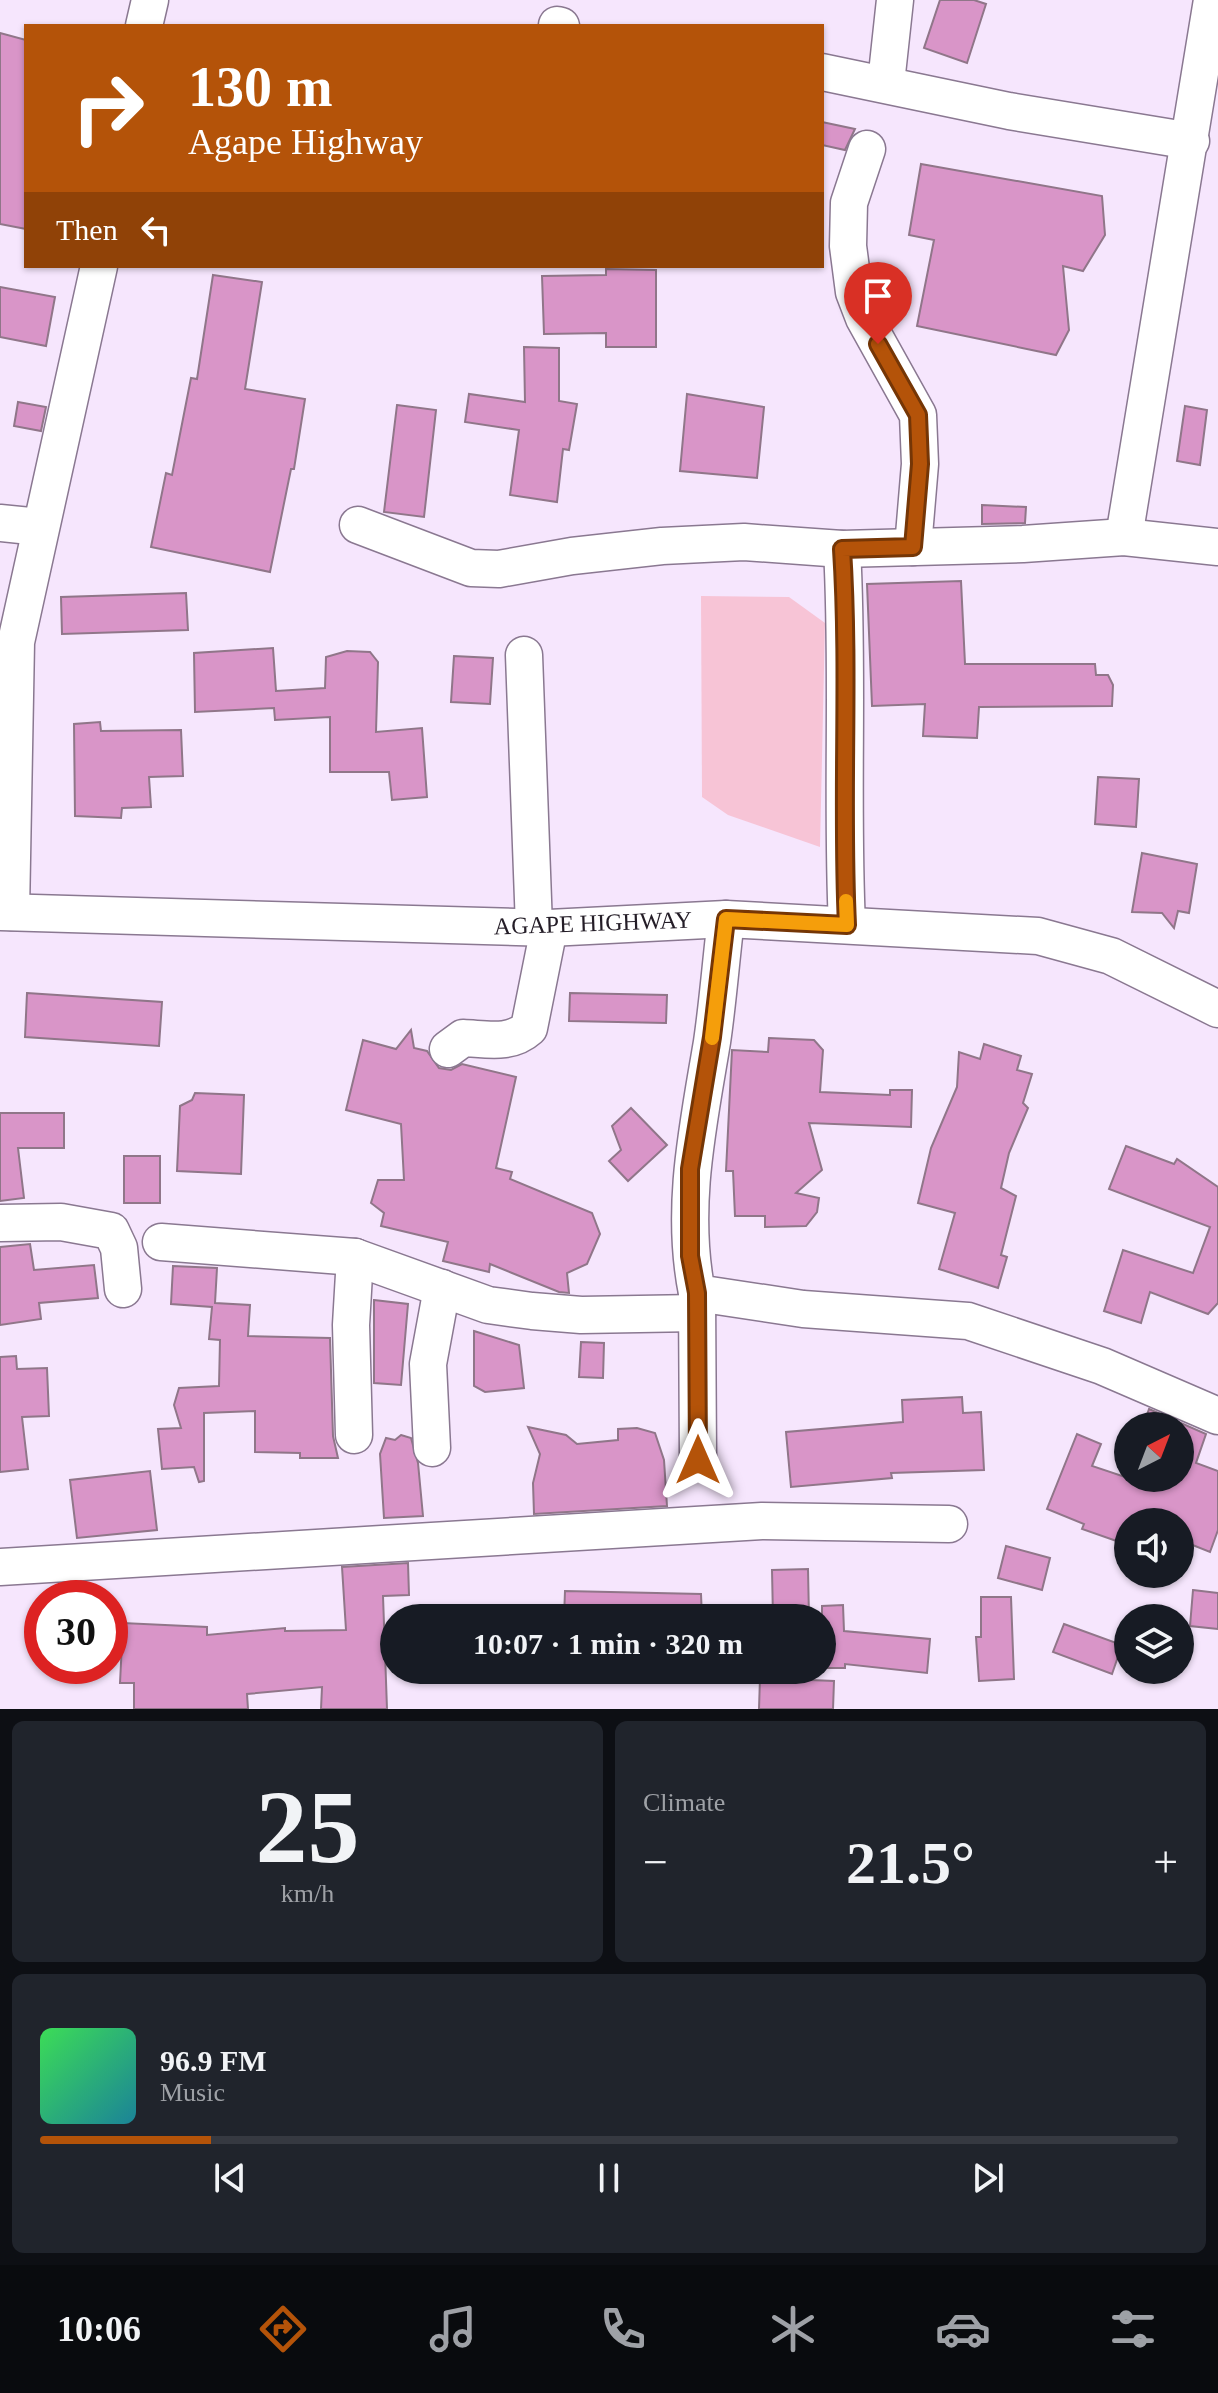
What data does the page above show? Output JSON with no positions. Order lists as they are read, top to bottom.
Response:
{
  "streets": {
    "street": ["AGAPE HIGHWAY"]
  },
  "north": "top right",
  "page": {
    "turn": ["130 m", "Agape Highway"],
    "then": "Then",
    "limit": "30",
    "trip": "10:07 · 1 min · 320 m",
    "tile": [
      ["25", "km/h"],
      "Climate"
    ],
    "heat": ["−", "21.5°", "+"],
    "song": ["96.9 FM", "Music"],
    "tabs": "10:06"
  }
}
